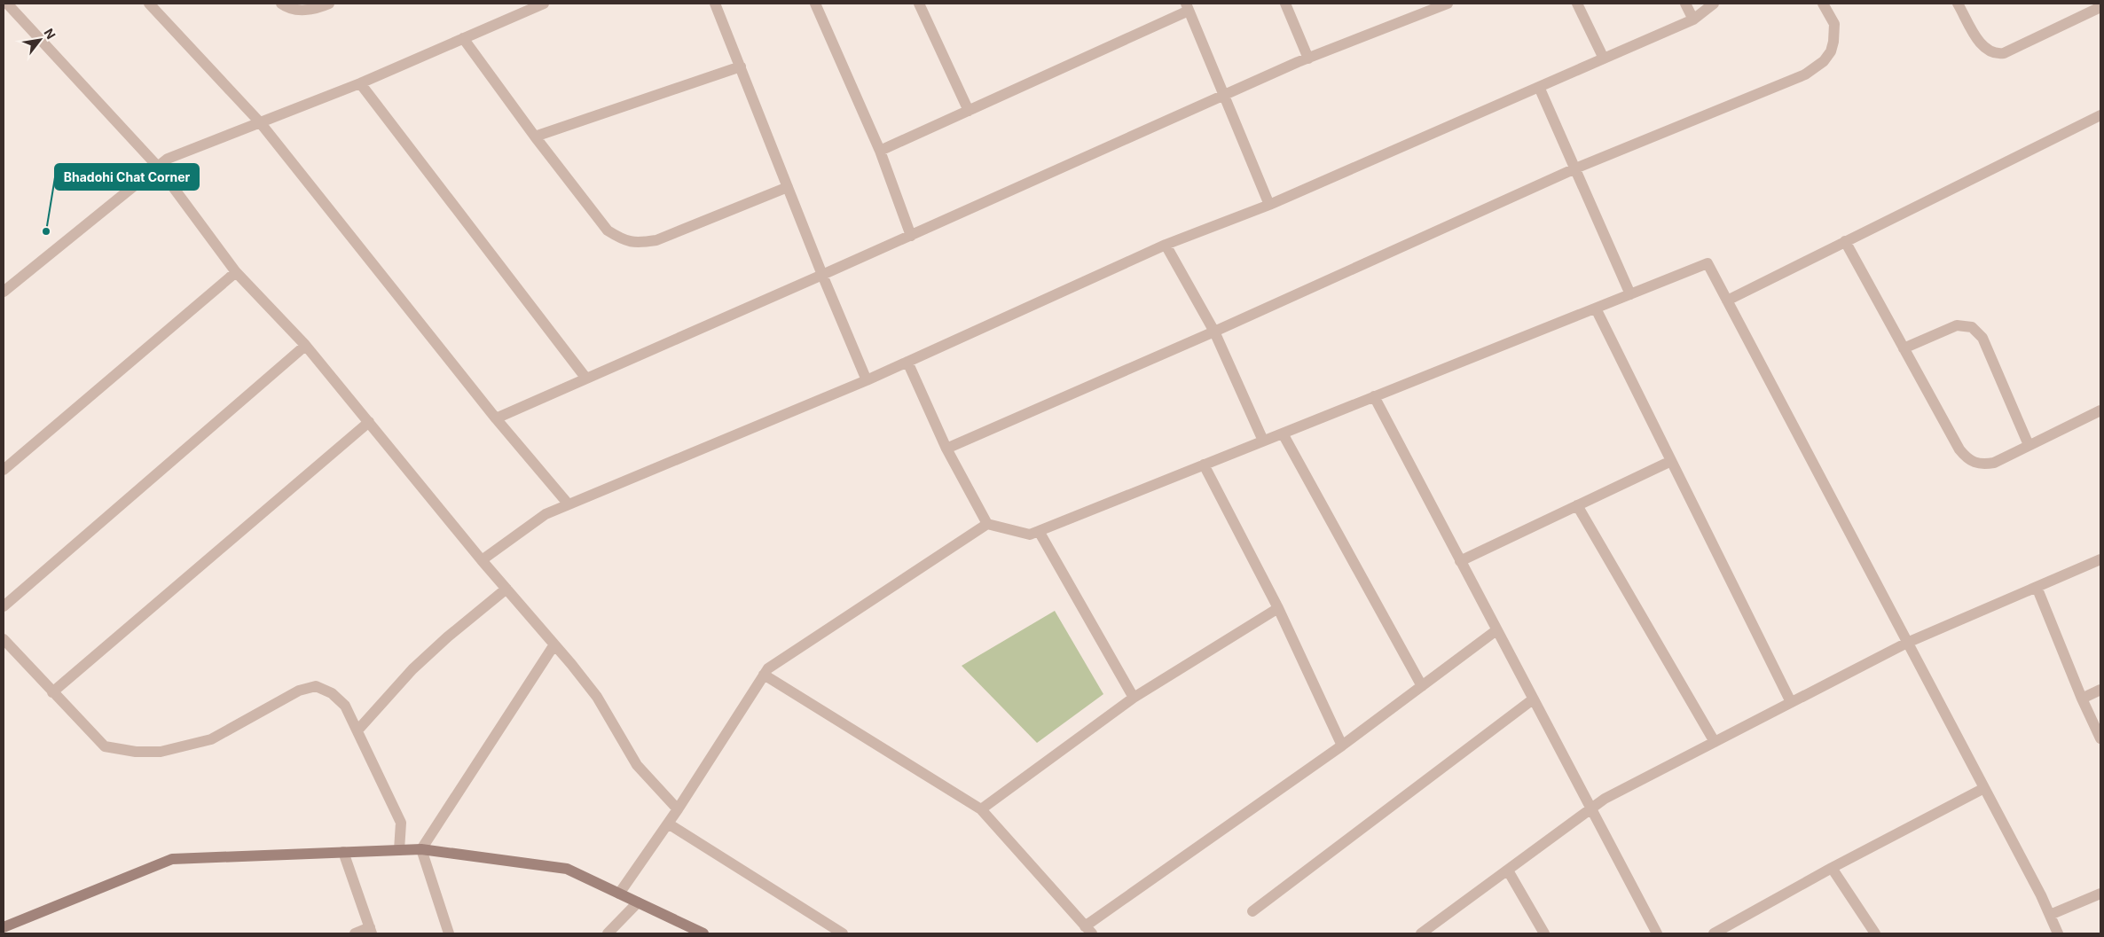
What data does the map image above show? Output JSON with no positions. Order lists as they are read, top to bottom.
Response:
{
  "places": ["Bhadohi Chat Corner"],
  "north": "top right"
}
